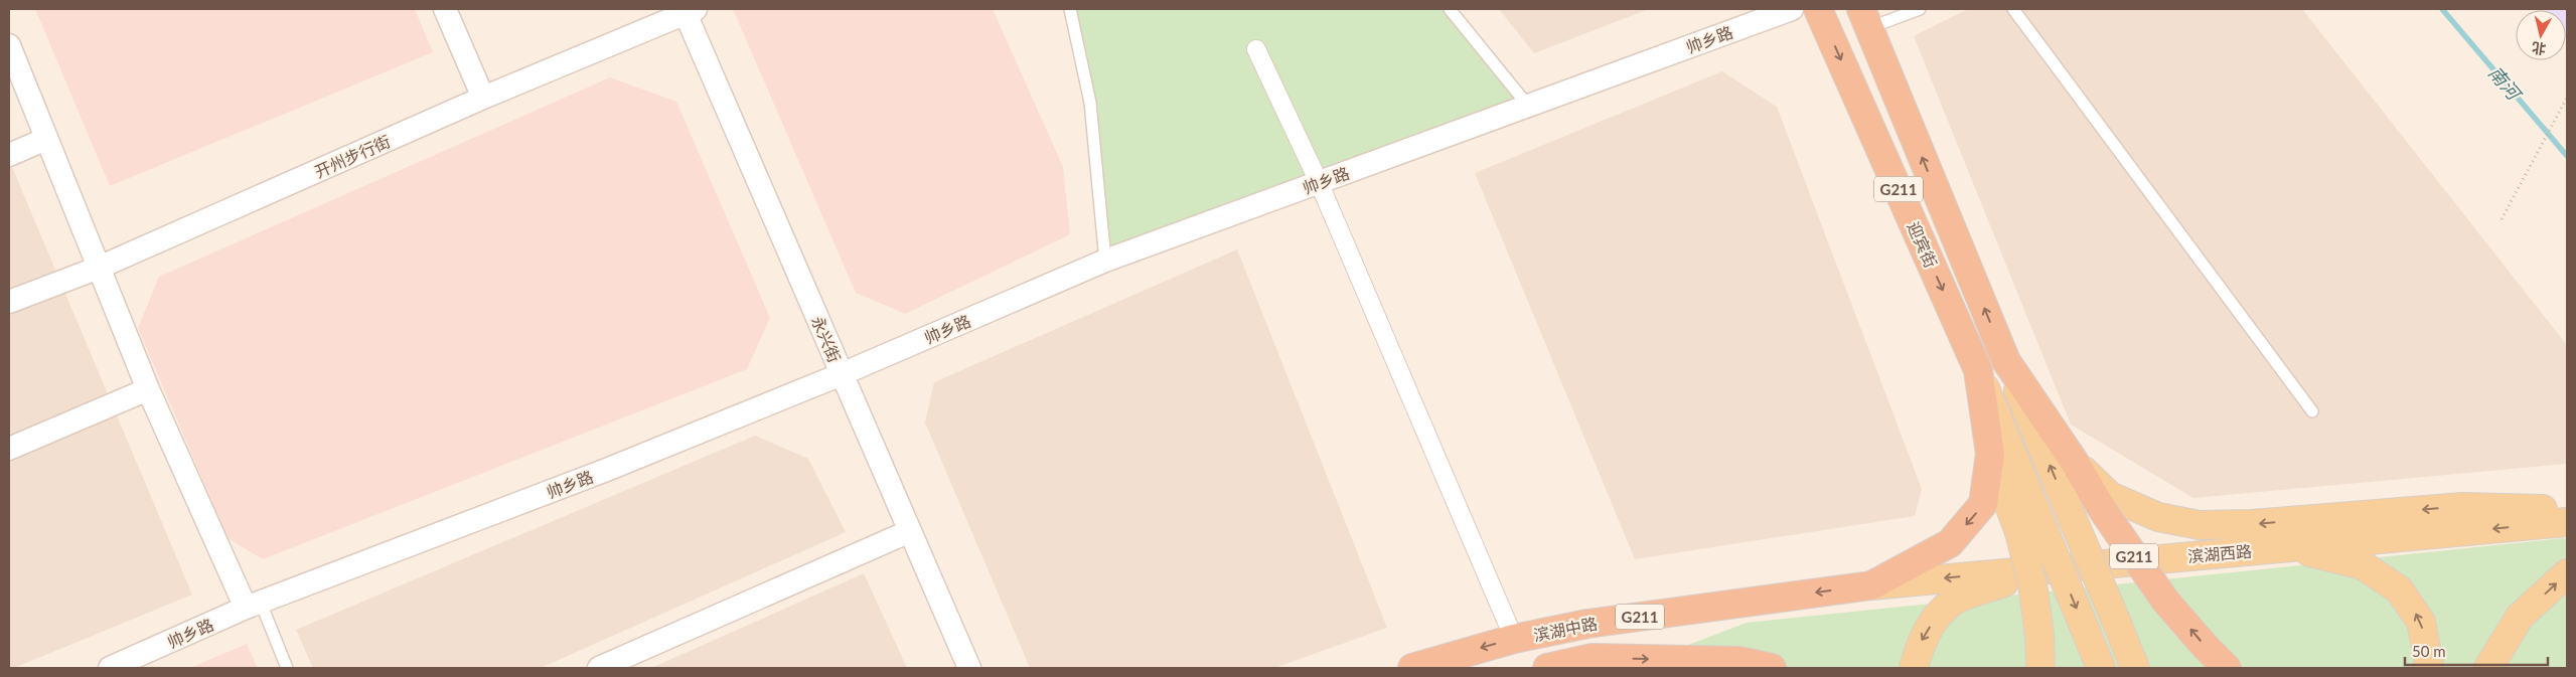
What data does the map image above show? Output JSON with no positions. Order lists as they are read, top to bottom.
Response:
{
  "streets": {
    "highway": ["G211", "迎宾街", "滨湖中路"],
    "main road": ["滨湖西路"],
    "street": ["帅乡路", "开州步行街", "永兴街"]
  },
  "crossings": [
    ["帅乡路", "永兴街"],
    ["开州步行街", "永兴街"],
    ["G211", "迎宾街"],
    ["G211", "滨湖西路"],
    ["G211", "滨湖中路"],
    ["滨湖西路", "滨湖中路"]
  ],
  "water": ["南河"],
  "scale_bar": "50 m",
  "north": "bottom"
}
